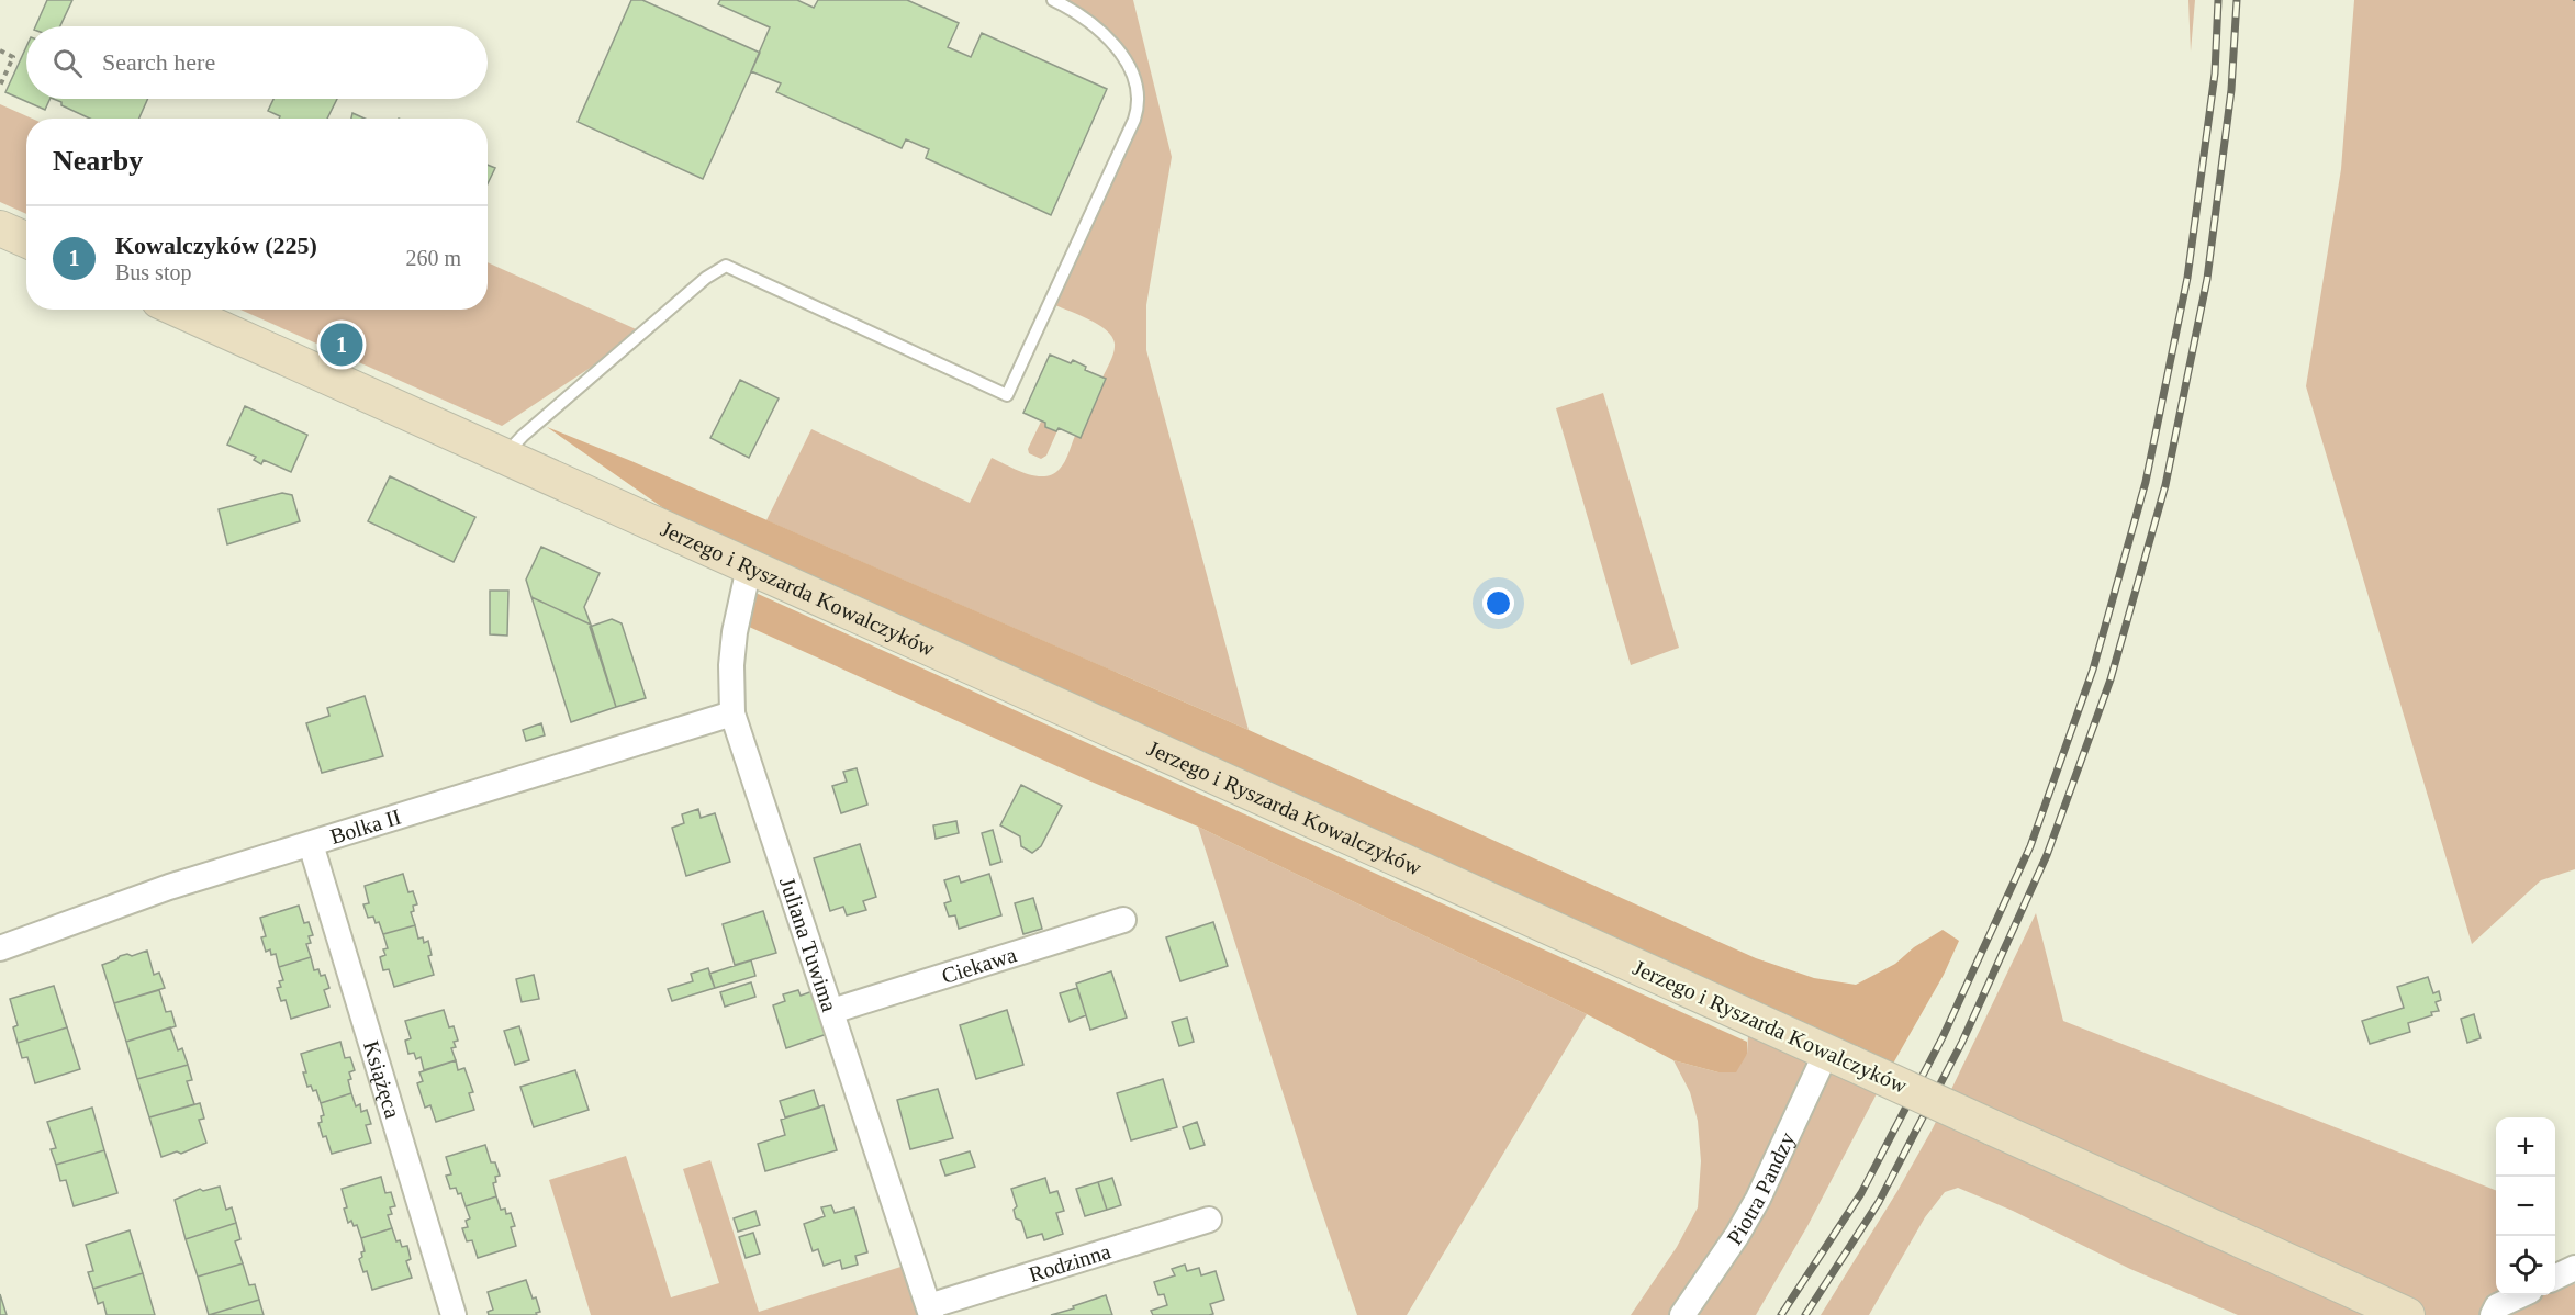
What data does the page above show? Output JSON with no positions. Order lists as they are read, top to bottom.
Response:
{
  "streets": {
    "main road": ["Jerzego i Ryszarda Kowalczyków"],
    "street": [
      "Bolka II",
      "Juliana Tuwima",
      "Ciekawa",
      "Książęca",
      "Piotra Pandzy",
      "Rodzinna"
    ]
  },
  "crossings": [
    ["Jerzego i Ryszarda Kowalczyków", "Juliana Tuwima"],
    ["Jerzego i Ryszarda Kowalczyków", "Piotra Pandzy"],
    ["Bolka II", "Juliana Tuwima"],
    ["Bolka II", "Książęca"],
    ["Juliana Tuwima", "Ciekawa"],
    ["Juliana Tuwima", "Rodzinna"]
  ],
  "page": {
    "search": "Search here",
    "heading": "Nearby",
    "list": [
      {
        "mark": "1",
        "name": "Kowalczyków (225)",
        "note": "Bus stop",
        "value": "260 m"
      }
    ],
    "pins": "1",
    "map_buttons": ["+", "−"]
  }
}
